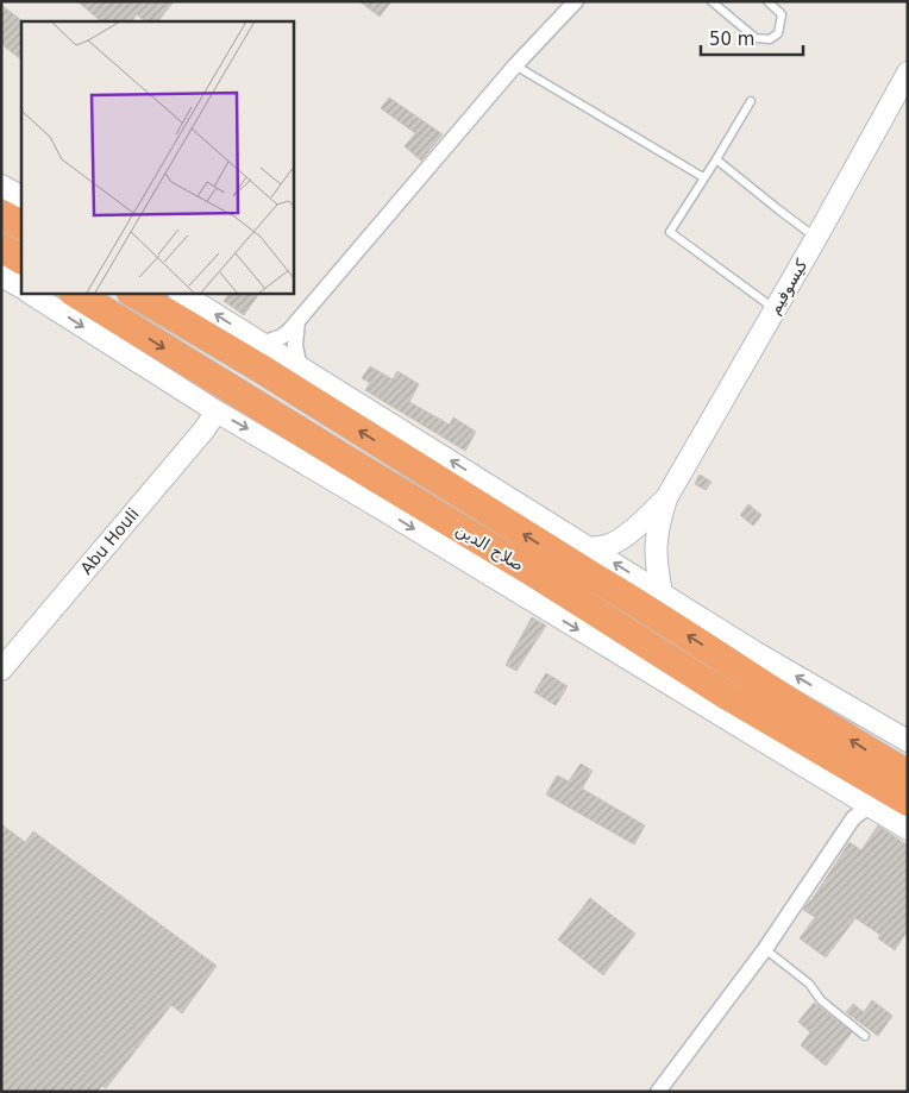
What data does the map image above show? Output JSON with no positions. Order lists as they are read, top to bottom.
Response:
{
  "streets": {
    "highway": ["صلاح الدين"],
    "main road": ["كيسوفيم", "Abu Houli"]
  },
  "scale_bar": "50 m"
}
